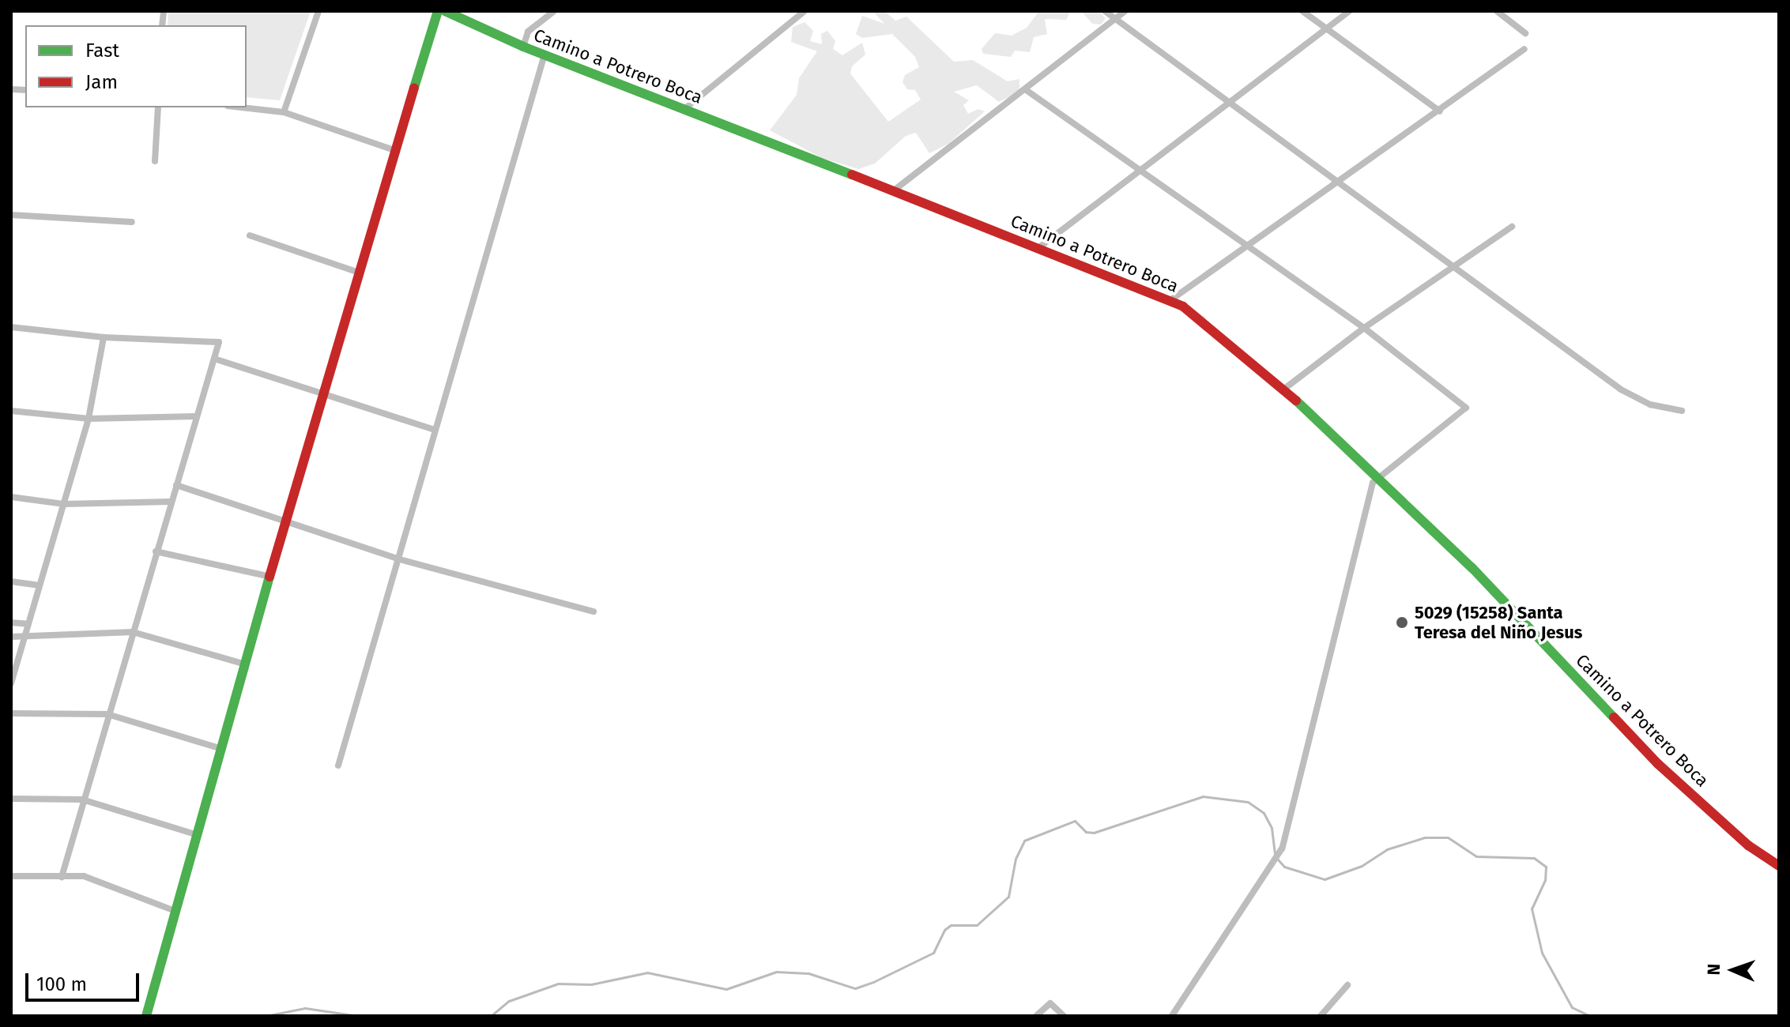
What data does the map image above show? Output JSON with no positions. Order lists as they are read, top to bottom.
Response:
{
  "streets": {
    "street": ["Camino a Potrero Boca"]
  },
  "places": ["5029 (15258) Santa Teresa del Niño Jesus"],
  "legend": ["Fast", "Jam"],
  "scale_bar": "100 m",
  "north": "left"
}
